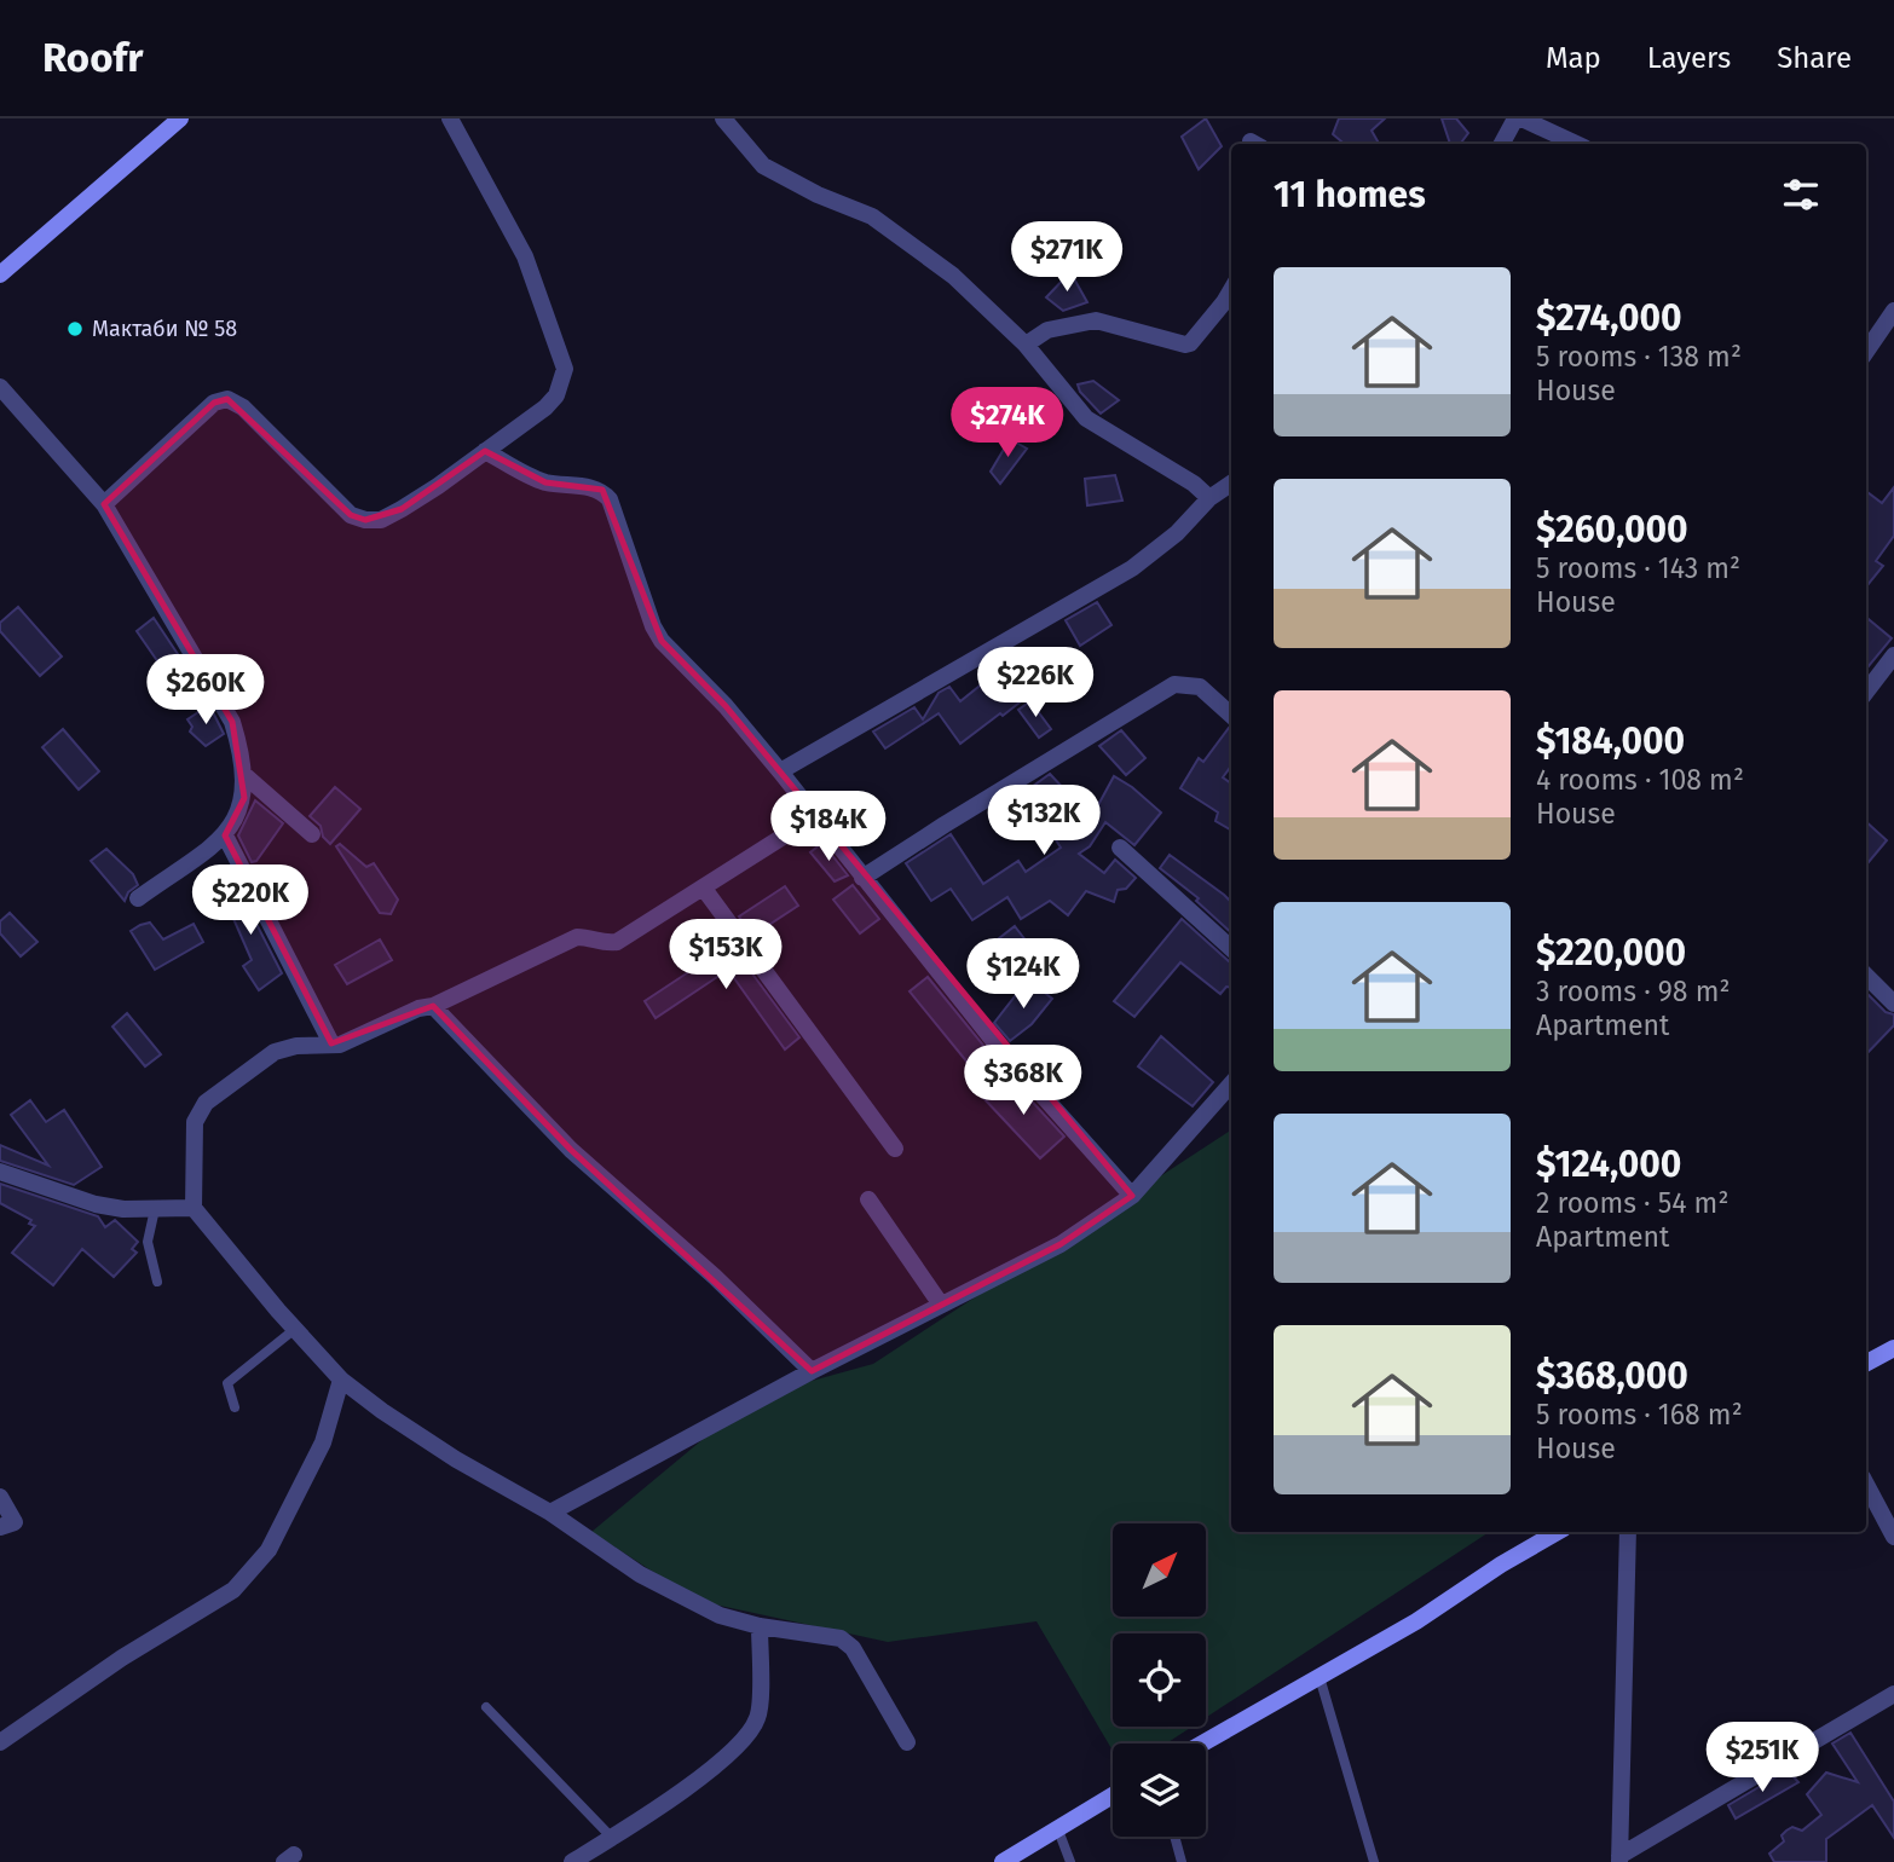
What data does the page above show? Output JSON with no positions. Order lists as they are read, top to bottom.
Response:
{
  "places": ["Мактаби № 58"],
  "north": "top right",
  "page": {
    "header": "Roofr",
    "nav": ["Map", "Layers", "Share"],
    "heading": "11 homes",
    "price": [
      "$271K",
      "$274K",
      "$226K",
      "$260K",
      "$132K",
      "$184K",
      "$220K",
      "$153K",
      "$124K",
      "$368K",
      "$251K"
    ],
    "list": [
      {
        "name": "$274,000",
        "note": "5 rooms · 138 m² · House"
      },
      {
        "name": "$260,000",
        "note": "5 rooms · 143 m² · House"
      },
      {
        "name": "$184,000",
        "note": "4 rooms · 108 m² · House"
      },
      {
        "name": "$220,000",
        "note": "3 rooms · 98 m² · Apartment"
      },
      {
        "name": "$124,000",
        "note": "2 rooms · 54 m² · Apartment"
      },
      {
        "name": "$368,000",
        "note": "5 rooms · 168 m² · House"
      }
    ]
  }
}
